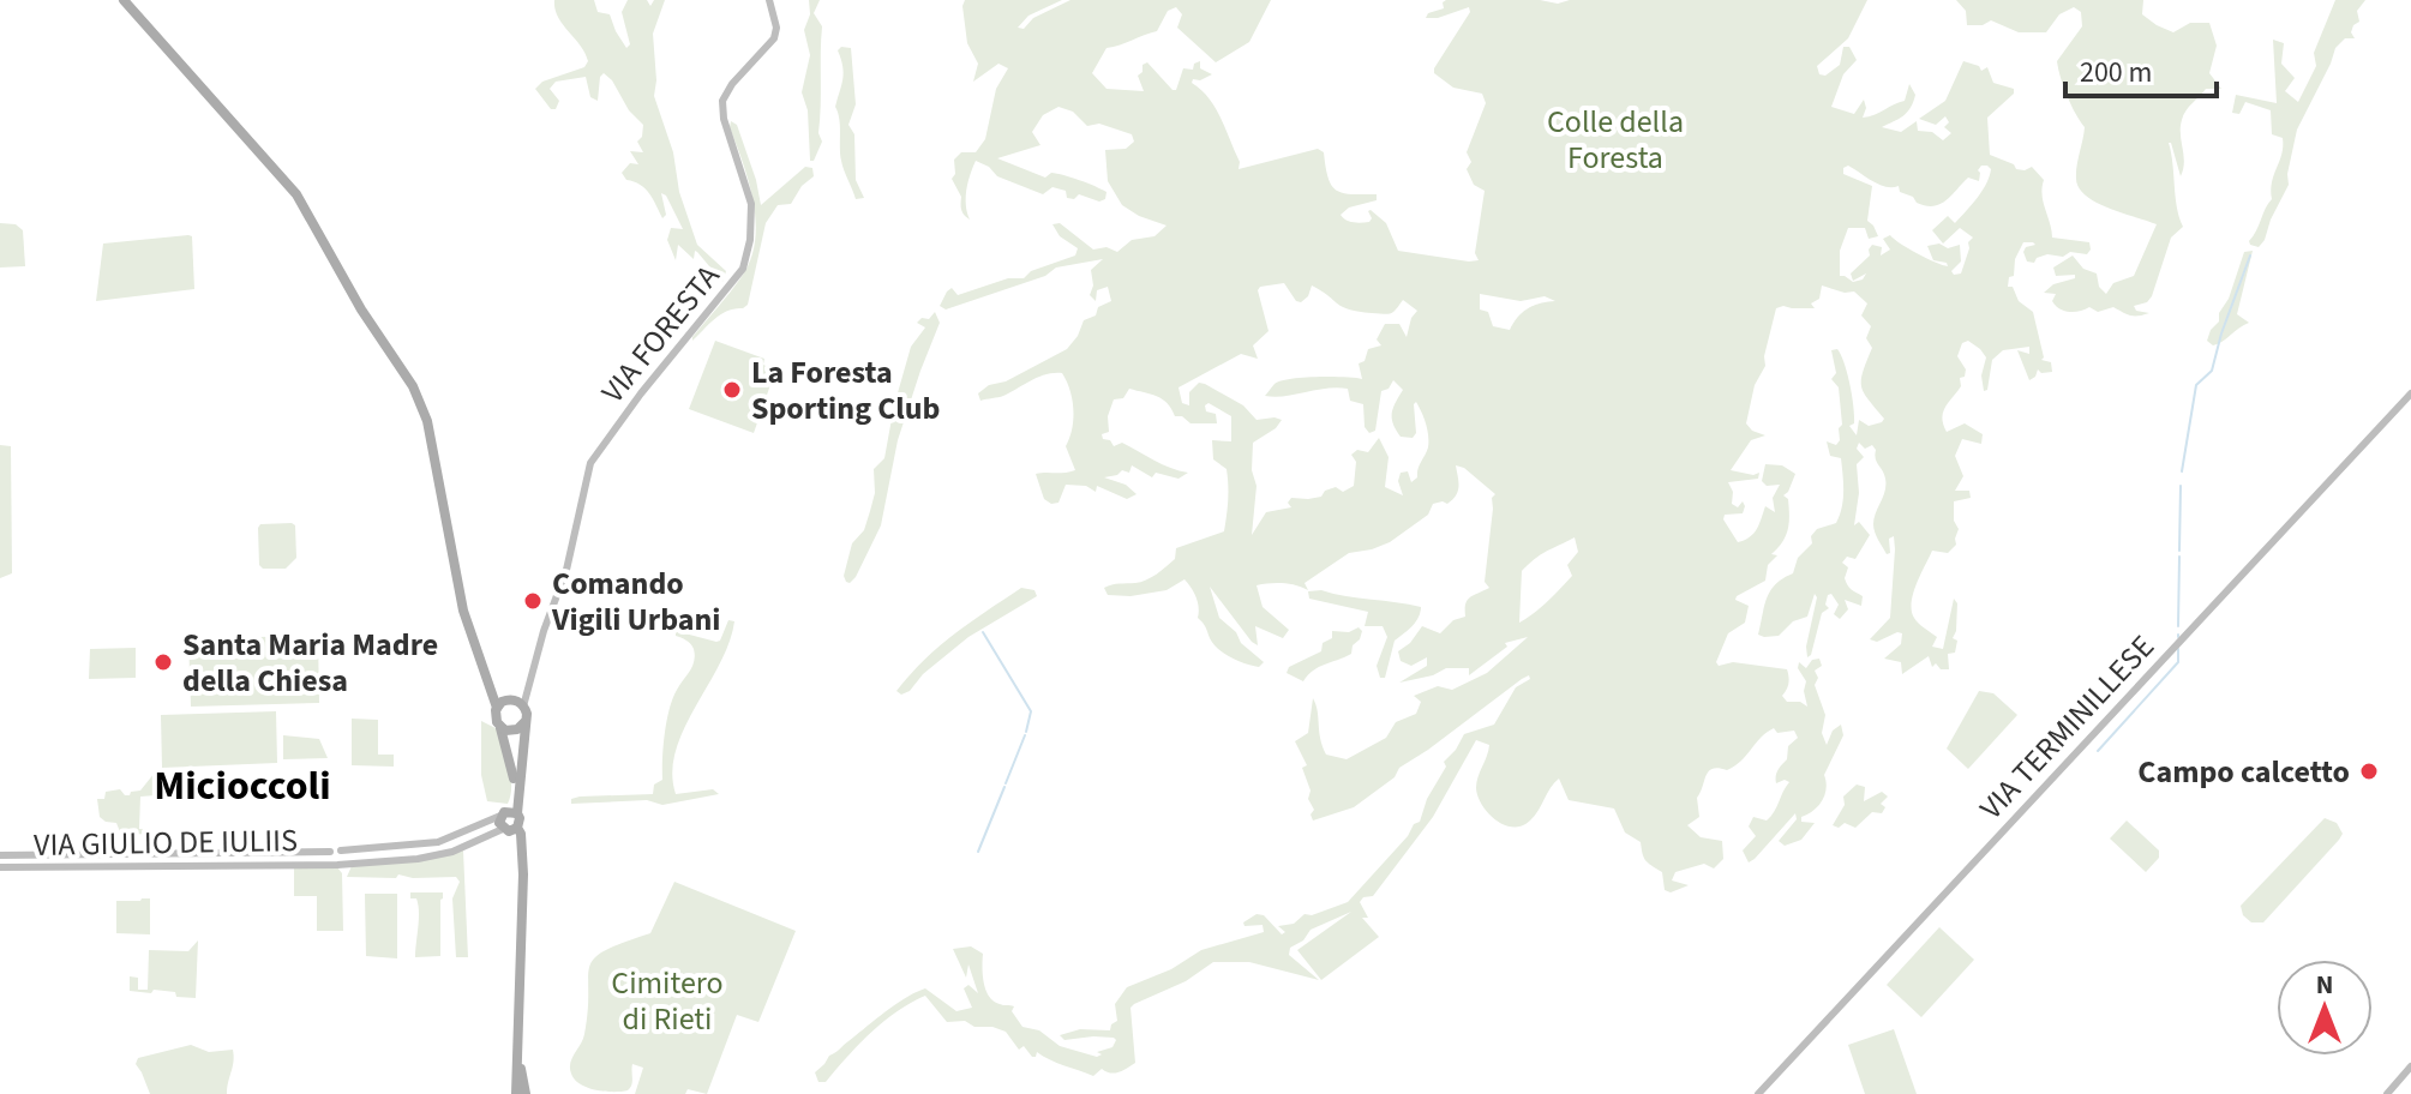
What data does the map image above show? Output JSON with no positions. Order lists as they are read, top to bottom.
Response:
{
  "streets": {
    "main road": ["VIA FORESTA", "VIA TERMINILLESE", "VIA GIULIO DE IULIIS"]
  },
  "districts": ["Micioccoli"],
  "parks": ["Colle della Foresta", "Cimitero di Rieti"],
  "places": [
    "La Foresta Sporting Club",
    "Comando Vigili Urbani",
    "Santa Maria Madre della Chiesa",
    "Campo calcetto"
  ],
  "scale_bar": "200 m",
  "north": "top"
}
